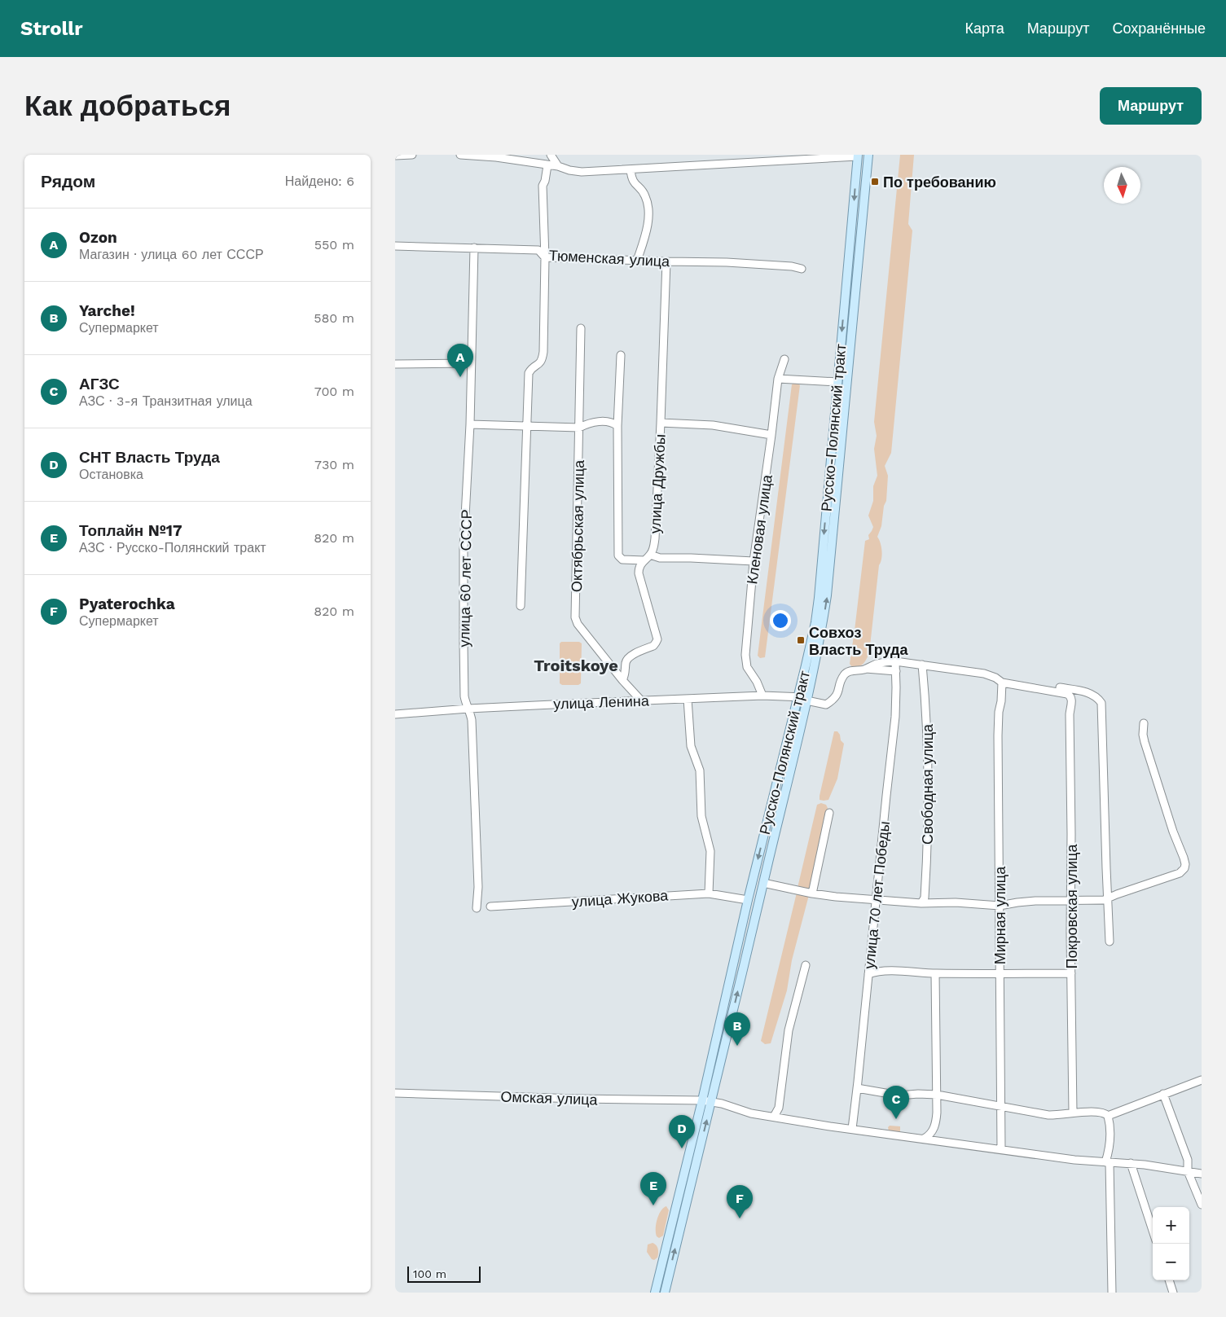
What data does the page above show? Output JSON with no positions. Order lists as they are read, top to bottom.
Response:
{
  "streets": {
    "main road": ["Русско-Полянский тракт"],
    "street": [
      "Тюменская улица",
      "улица Дружбы",
      "Октябрьская улица",
      "Кленовая улица",
      "улица 60 лет СССР",
      "улица Ленина",
      "Свободная улица",
      "улица 70 лет Победы",
      "улица Жукова",
      "Покровская улица",
      "Мирная улица",
      "Омская улица"
    ]
  },
  "crossings": [
    ["Тюменская улица", "улица Дружбы"],
    ["Тюменская улица", "улица 60 лет СССР"],
    ["Русско-Полянский тракт", "улица Ленина"],
    ["Русско-Полянский тракт", "улица Жукова"],
    ["Русско-Полянский тракт", "Омская улица"],
    ["улица Дружбы", "Октябрьская улица"],
    ["Октябрьская улица", "улица Ленина"],
    ["Кленовая улица", "улица Ленина"],
    ["улица 60 лет СССР", "улица Ленина"],
    ["улица 70 лет Победы", "Омская улица"],
    ["Мирная улица", "Омская улица"]
  ],
  "districts": ["Troitskoye"],
  "places": {
    "transit": ["По требованию", "Совхоз Власть Труда"]
  },
  "scale_bar": "100 m",
  "north": "bottom",
  "page": {
    "header": "Strollr",
    "nav": ["Карта", "Маршрут", "Сохранённые"],
    "buttons": "Маршрут",
    "title": "Как добраться",
    "heading": ["Рядом", "Найдено: 6"],
    "list": [
      {
        "mark": "A",
        "name": "Ozon",
        "note": "Магазин · улица 60 лет СССР",
        "value": "550 m"
      },
      {
        "mark": "B",
        "name": "Yarche!",
        "note": "Супермаркет",
        "value": "580 m"
      },
      {
        "mark": "C",
        "name": "АГЗС",
        "note": "АЗС · 3-я Транзитная улица",
        "value": "700 m"
      },
      {
        "mark": "D",
        "name": "СНТ Власть Труда",
        "note": "Остановка",
        "value": "730 m"
      },
      {
        "mark": "E",
        "name": "Топлайн №17",
        "note": "АЗС · Русско-Полянский тракт",
        "value": "820 m"
      },
      {
        "mark": "F",
        "name": "Pyaterochka",
        "note": "Супермаркет",
        "value": "820 m"
      }
    ],
    "pins": [
      "A",
      "B",
      "C",
      "D",
      "E",
      "F"
    ],
    "map_buttons": ["+", "−"],
    "scale": "100 m"
  }
}
